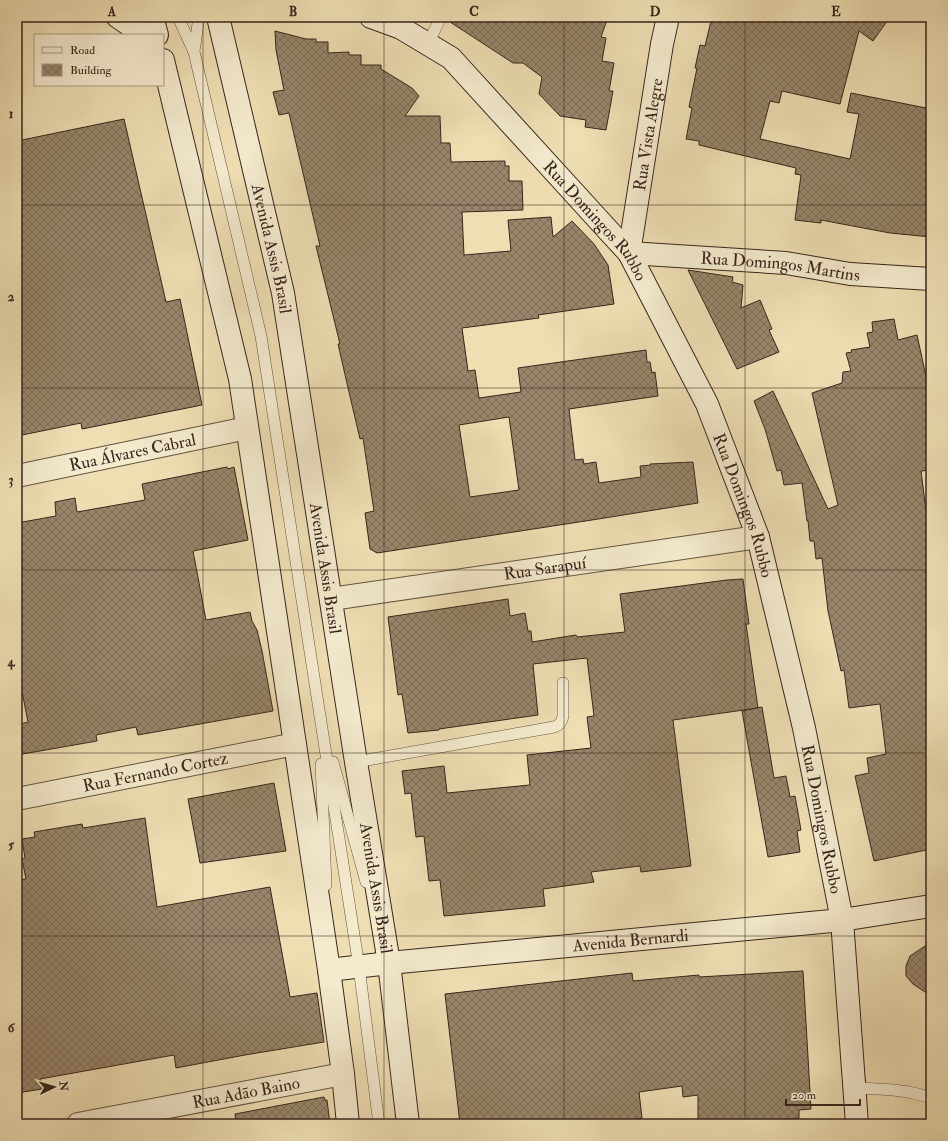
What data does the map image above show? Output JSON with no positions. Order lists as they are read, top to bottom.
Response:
{
  "streets": {
    "street": [
      "Rua Vista Alegre",
      "Rua Domingos Rubbo",
      "Avenida Assis Brasil",
      "Rua Domingos Martins",
      "Rua Álvares Cabral",
      "Rua Sarapuí",
      "Rua Fernando Cortez",
      "Avenida Bernardi",
      "Rua Adão Baino"
    ]
  },
  "crossings": [
    ["Rua Vista Alegre", "Rua Domingos Rubbo"],
    ["Rua Vista Alegre", "Rua Domingos Martins"],
    ["Rua Domingos Rubbo", "Rua Domingos Martins"],
    ["Rua Domingos Rubbo", "Rua Sarapuí"],
    ["Rua Domingos Rubbo", "Avenida Bernardi"],
    ["Avenida Assis Brasil", "Rua Sarapuí"],
    ["Avenida Assis Brasil", "Avenida Bernardi"]
  ],
  "legend": ["Road", "Building"],
  "scale_bar": "20 m",
  "north": "right",
  "grid": {
    "columns": [
      "A",
      "B",
      "C",
      "D",
      "E"
    ],
    "rows": [
      "1",
      "2",
      "3",
      "4",
      "5",
      "6"
    ]
  }
}
